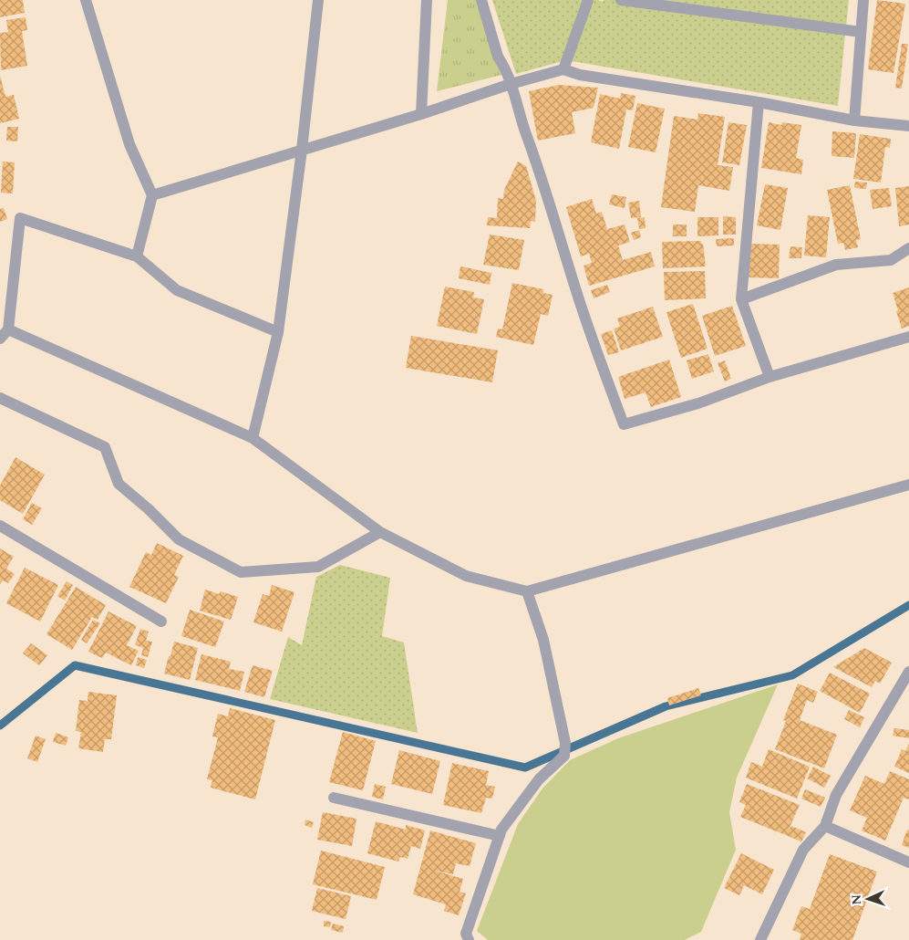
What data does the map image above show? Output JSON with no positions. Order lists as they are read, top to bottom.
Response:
{
  "north": "left"
}
